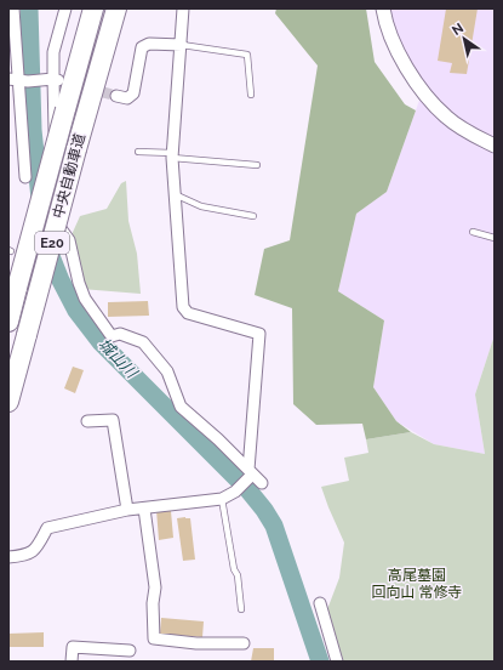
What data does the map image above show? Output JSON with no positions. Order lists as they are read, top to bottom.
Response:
{
  "streets": {
    "highway": ["中央自動車道", "E20"]
  },
  "water": ["城山川"],
  "parks": ["高尾墓園 回向山 常修寺"],
  "north": "top left"
}
